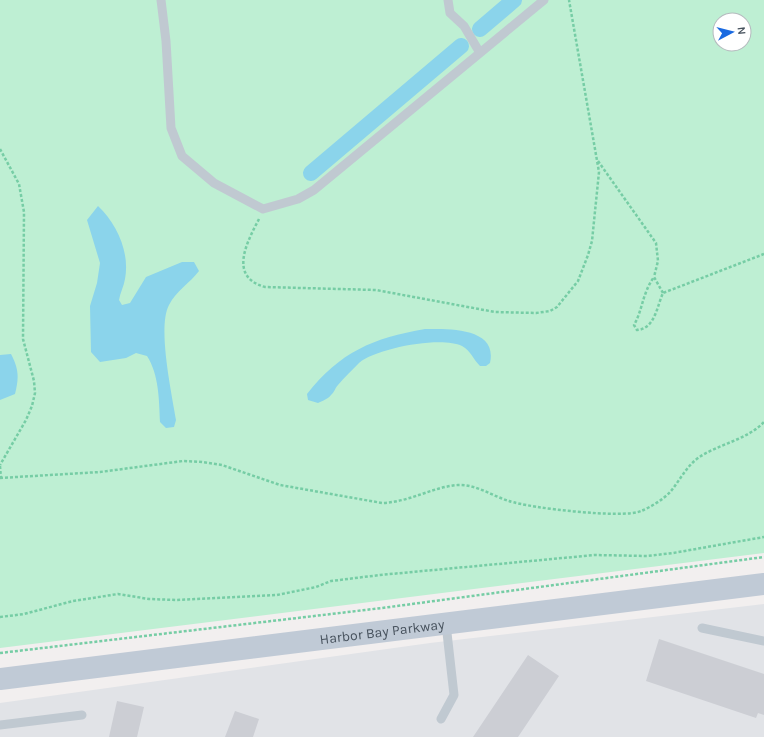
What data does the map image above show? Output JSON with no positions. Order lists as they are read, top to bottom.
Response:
{
  "streets": {
    "main road": ["Harbor Bay Parkway"]
  },
  "north": "right"
}
